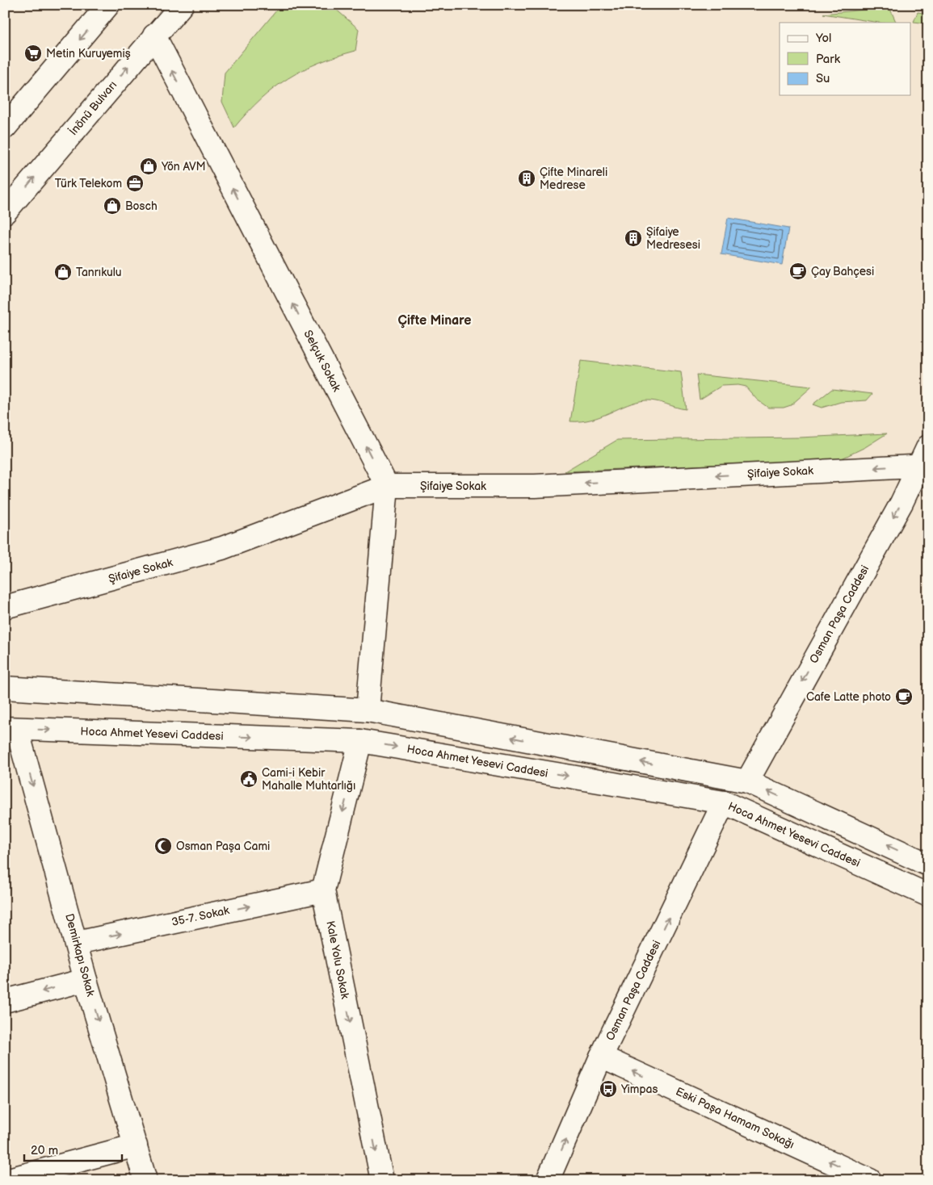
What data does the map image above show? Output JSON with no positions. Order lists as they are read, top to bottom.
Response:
{
  "streets": {
    "street": [
      "İnönü Bulvarı",
      "Selçuk Sokak",
      "Şifaiye Sokak",
      "Osman Paşa Caddesi",
      "Hoca Ahmet Yesevi Caddesi",
      "35-7. Sokak",
      "Demirkapı Sokak",
      "Kale Yolu Sokak",
      "Eski Paşa Hamam Sokağı"
    ]
  },
  "crossings": [
    ["İnönü Bulvarı", "Selçuk Sokak"],
    ["Selçuk Sokak", "Şifaiye Sokak"],
    ["Şifaiye Sokak", "Osman Paşa Caddesi"],
    ["Osman Paşa Caddesi", "Hoca Ahmet Yesevi Caddesi"],
    ["Osman Paşa Caddesi", "Eski Paşa Hamam Sokağı"],
    ["Hoca Ahmet Yesevi Caddesi", "Demirkapı Sokak"],
    ["Hoca Ahmet Yesevi Caddesi", "Kale Yolu Sokak"],
    ["35-7. Sokak", "Demirkapı Sokak"],
    ["35-7. Sokak", "Kale Yolu Sokak"]
  ],
  "one_way": [
    "Selçuk Sokak",
    "Şifaiye Sokak",
    "35-7. Sokak",
    "Demirkapı Sokak",
    "Kale Yolu Sokak",
    "Eski Paşa Hamam Sokağı"
  ],
  "districts": ["Çifte Minare"],
  "places": {
    "supermarket": ["Metin Kuruyemiş"],
    "shop": ["Yön AVM", "Bosch", "Tanrıkulu"],
    "building": ["Çifte Minareli Medrese", "Şifaiye Medresesi"],
    "office": ["Türk Telekom"],
    "cafe": ["Çay Bahçesi", "Cafe Latte photo"],
    "public building": ["Cami-i Kebir Mahalle Muhtarlığı"],
    "mosque": ["Osman Paşa Cami"],
    "bus stop": ["Yimpas"]
  },
  "legend": ["Yol", "Park", "Su"],
  "scale_bar": "20 m"
}
